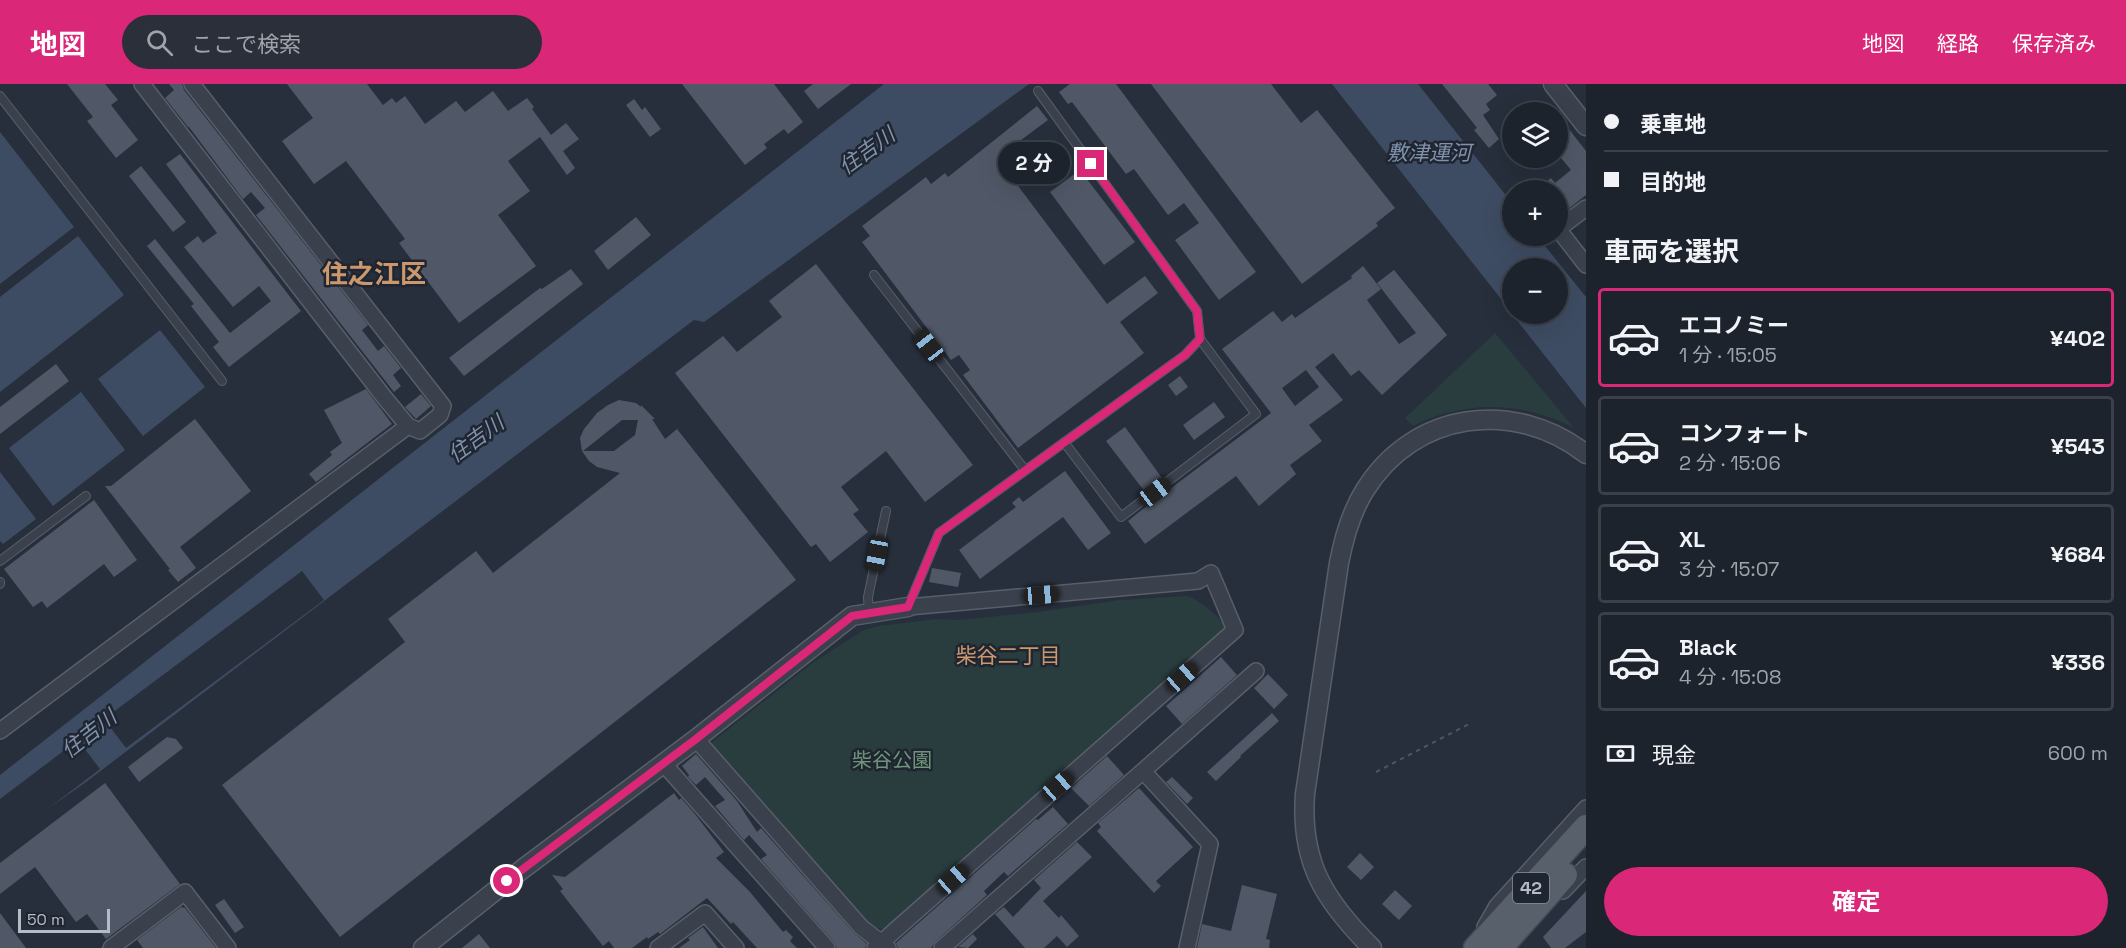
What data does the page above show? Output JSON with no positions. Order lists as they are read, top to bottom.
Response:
{
  "streets": {
    "main road": ["42"]
  },
  "districts": ["住之江区", "柴谷二丁目"],
  "water": ["住吉川", "敷津運河"],
  "parks": ["柴谷公園"],
  "scale_bar": "50 m",
  "page": {
    "header": "地図",
    "search": "ここで検索",
    "nav": ["地図", "経路", "保存済み"],
    "banner": ["乗車地", "目的地"],
    "map_buttons": ["+", "−"],
    "bubble": "2 分",
    "heading": "車両を選択",
    "list": [
      {
        "name": "エコノミー",
        "note": "1 分 · 15:05",
        "value": "¥402"
      },
      {
        "name": "コンフォート",
        "note": "2 分 · 15:06",
        "value": "¥543"
      },
      {
        "name": "XL",
        "note": "3 分 · 15:07",
        "value": "¥684"
      },
      {
        "name": "Black",
        "note": "4 分 · 15:08",
        "value": "¥336"
      }
    ],
    "pay": ["現金", "600 m"],
    "buttons": "確定",
    "scale": "50 m"
  }
}
